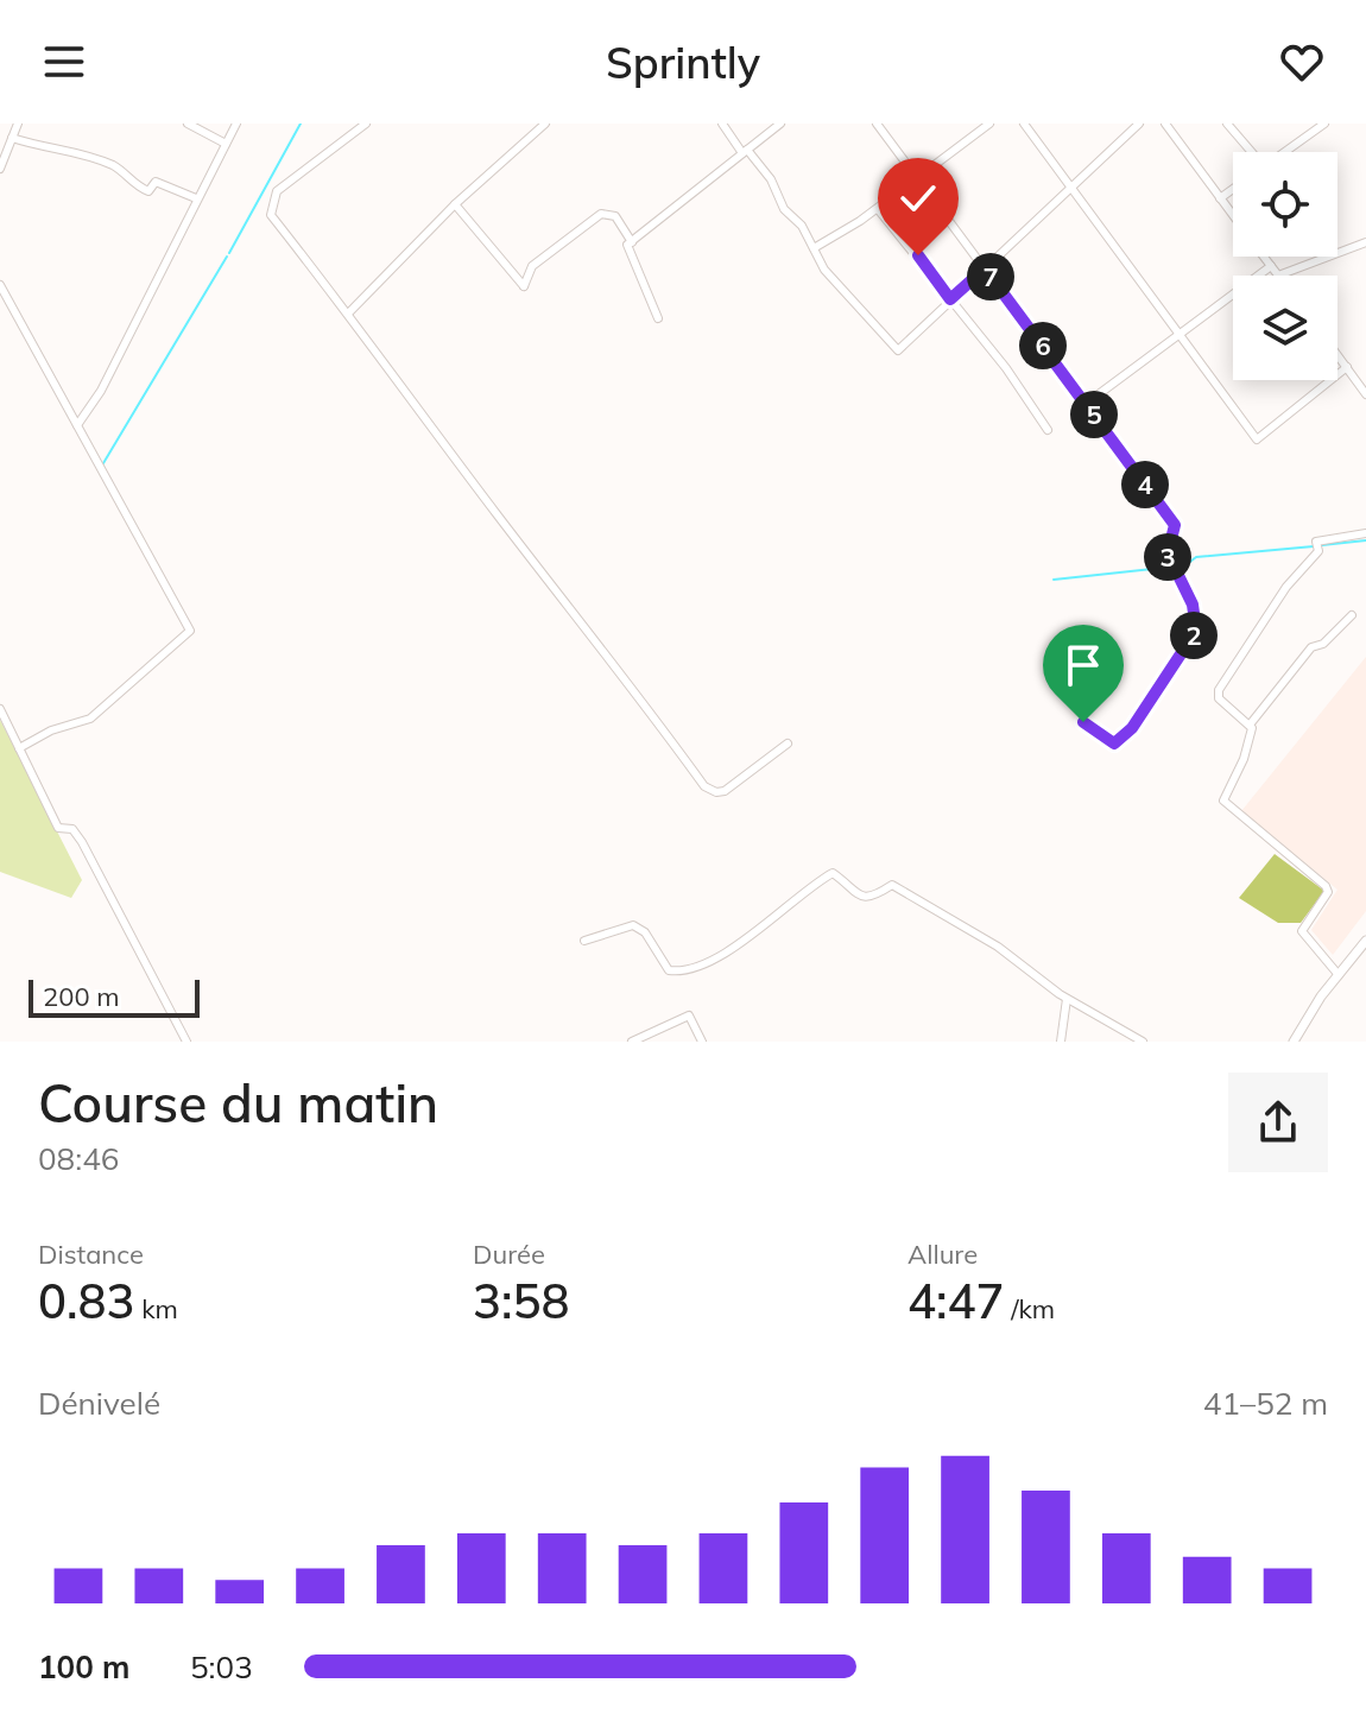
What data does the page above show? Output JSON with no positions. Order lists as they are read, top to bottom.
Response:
{
  "scale_bar": "200 m",
  "page": {
    "header": "Sprintly",
    "pins": [
      "7",
      "6",
      "5",
      "4",
      "3",
      "2"
    ],
    "scale": "200 m",
    "heading": ["Course du matin", "08:46"],
    "stats": [
      ["Distance", "0.83 km"],
      ["Durée", "3:58"],
      ["Allure", "4:47 /km"]
    ],
    "chart": ["Dénivelé", "41–52 m"],
    "list": [
      {
        "name": "100 m",
        "note": "5:03"
      }
    ]
  }
}
